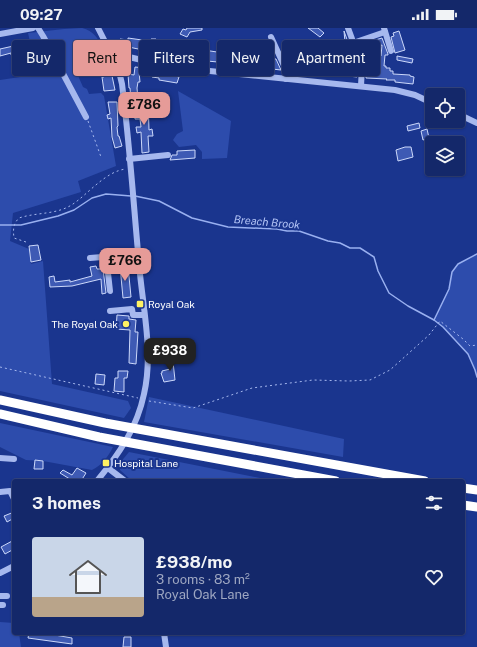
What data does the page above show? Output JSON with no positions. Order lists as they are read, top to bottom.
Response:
{
  "water": ["Breach Brook"],
  "places": {
    "transit": ["Royal Oak", "Hospital Lane"],
    "other": ["The Royal Oak"]
  },
  "page": {
    "status": "09:27",
    "chip": [
      "Buy",
      "Rent",
      "Filters",
      "New",
      "Apartment"
    ],
    "price": ["£786", "£766", "£938"],
    "heading": "3 homes",
    "list": [
      {
        "name": "£938/mo",
        "note": "3 rooms · 83 m² · Royal Oak Lane"
      }
    ]
  }
}
